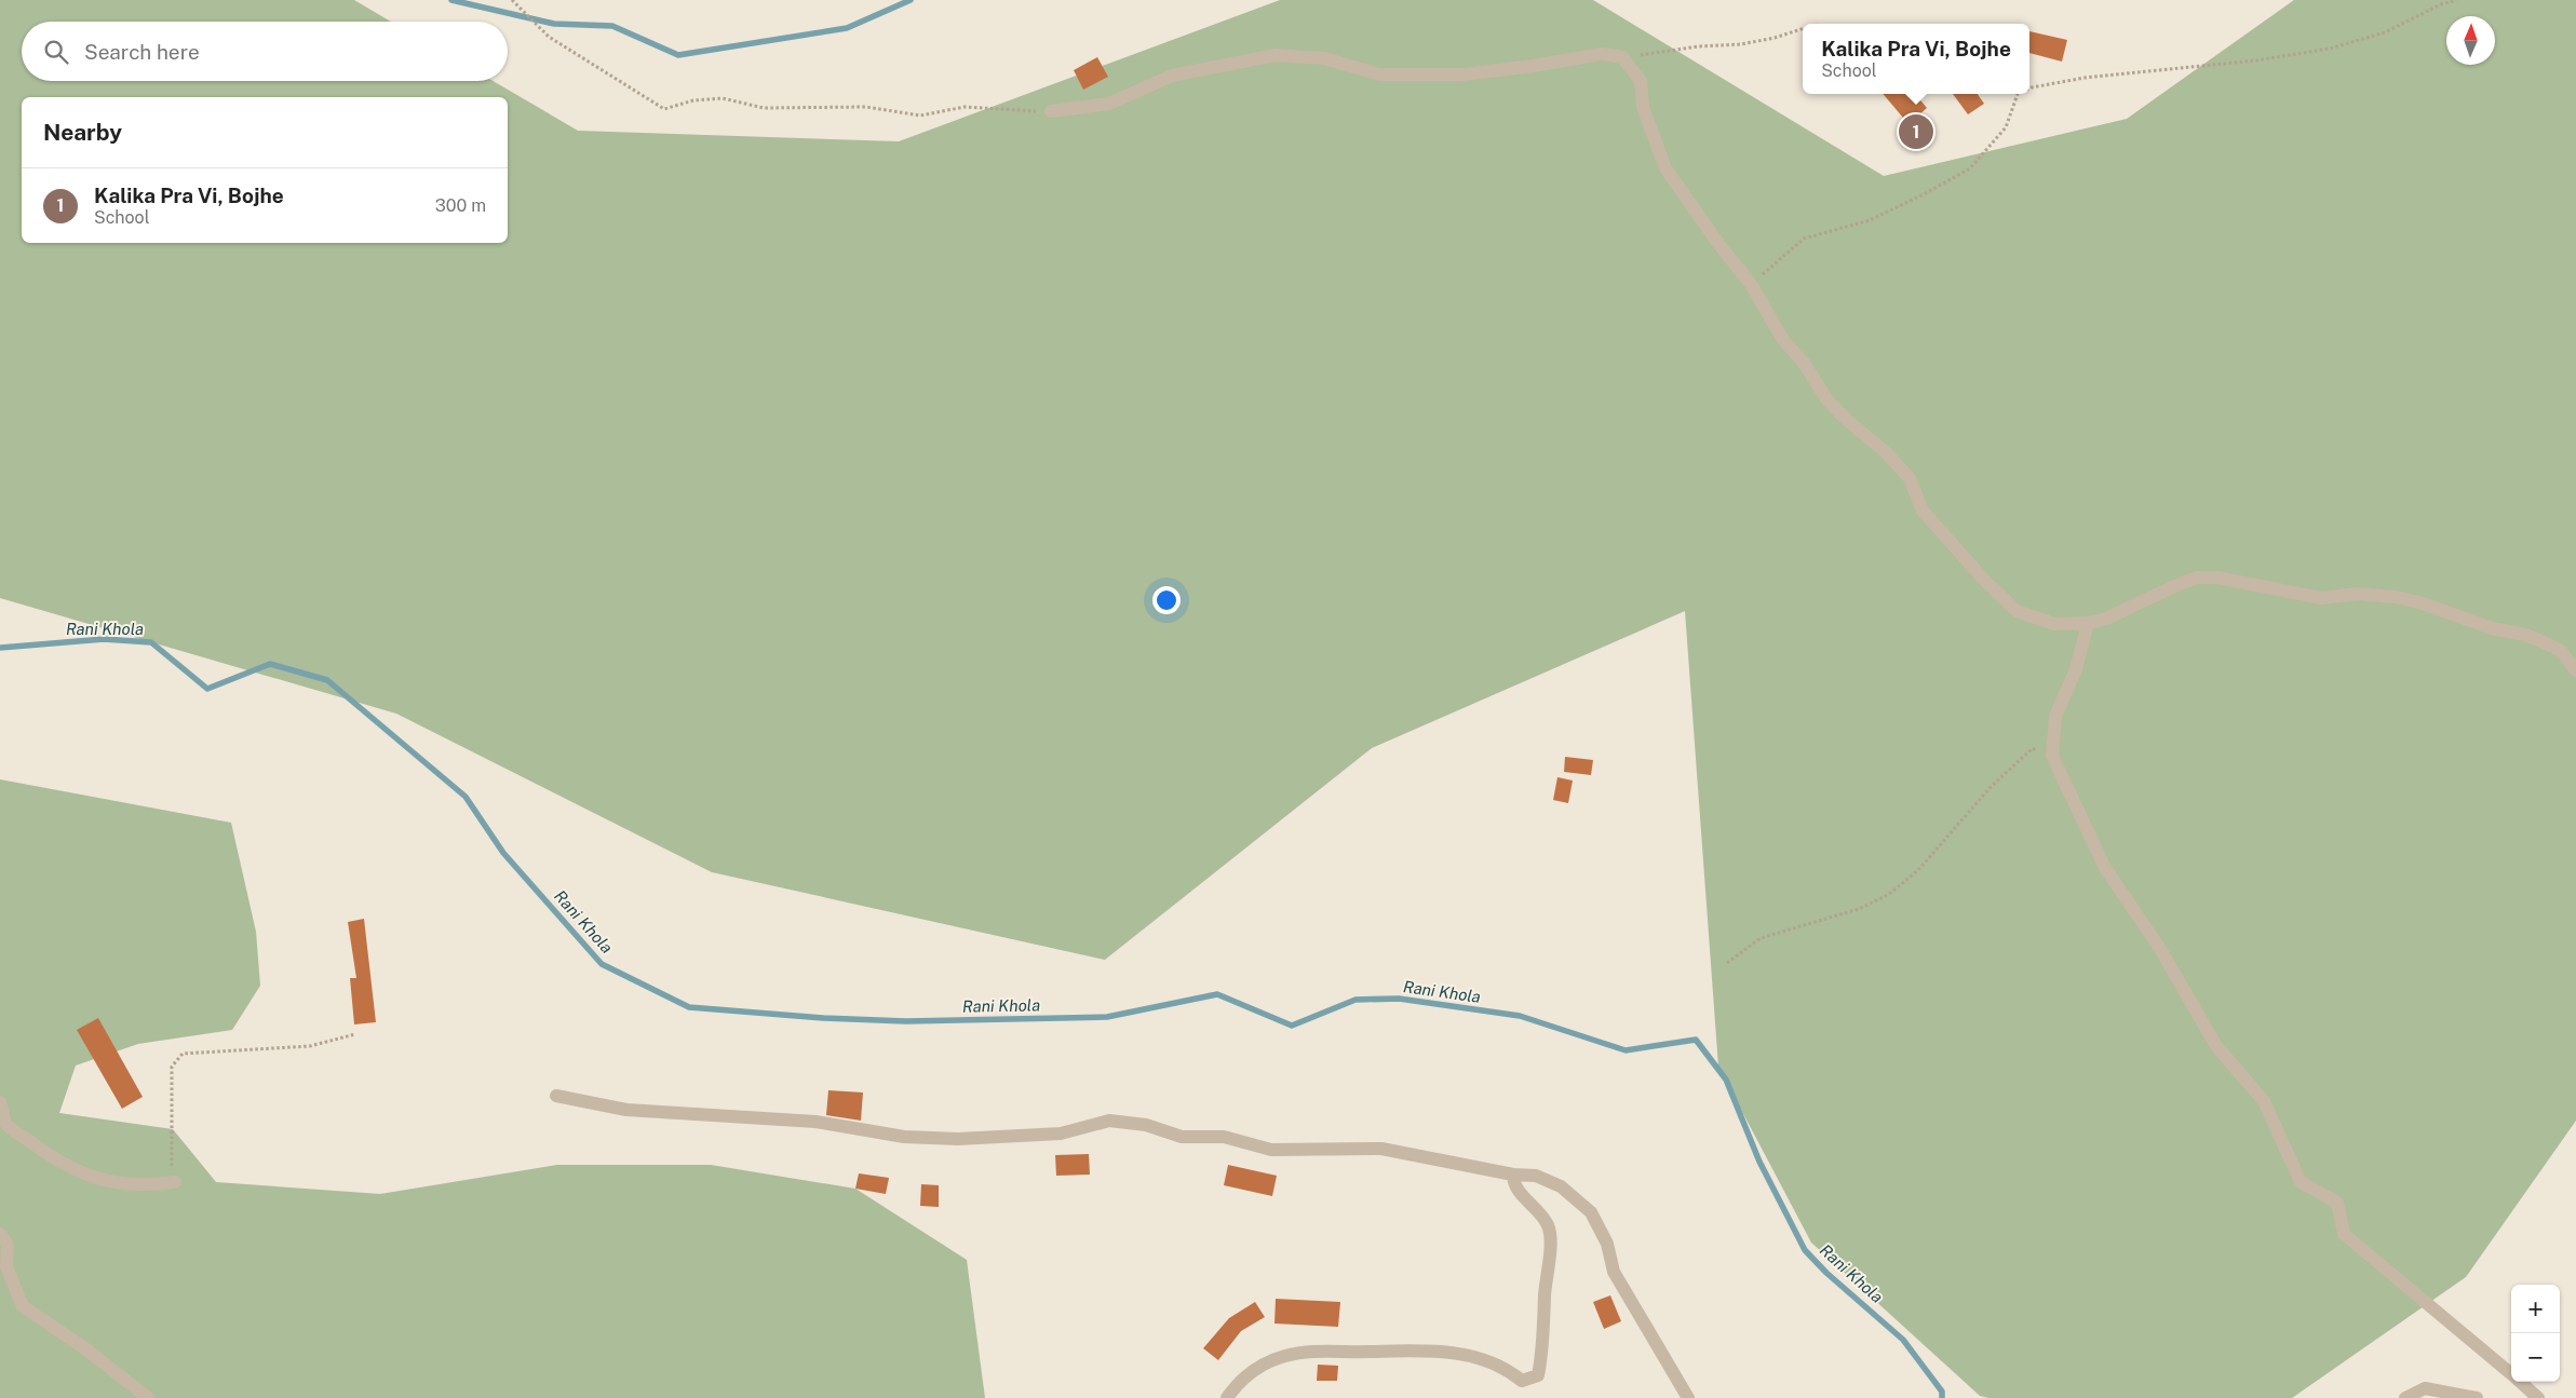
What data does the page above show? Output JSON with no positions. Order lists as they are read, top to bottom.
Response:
{
  "water": ["Rani Khola"],
  "north": "top",
  "page": {
    "search": "Search here",
    "popup": ["Kalika Pra Vi, Bojhe", "School"],
    "heading": "Nearby",
    "pins": "1",
    "list": [
      {
        "mark": "1",
        "name": "Kalika Pra Vi, Bojhe",
        "note": "School",
        "value": "300 m"
      }
    ],
    "map_buttons": ["+", "−"]
  }
}
